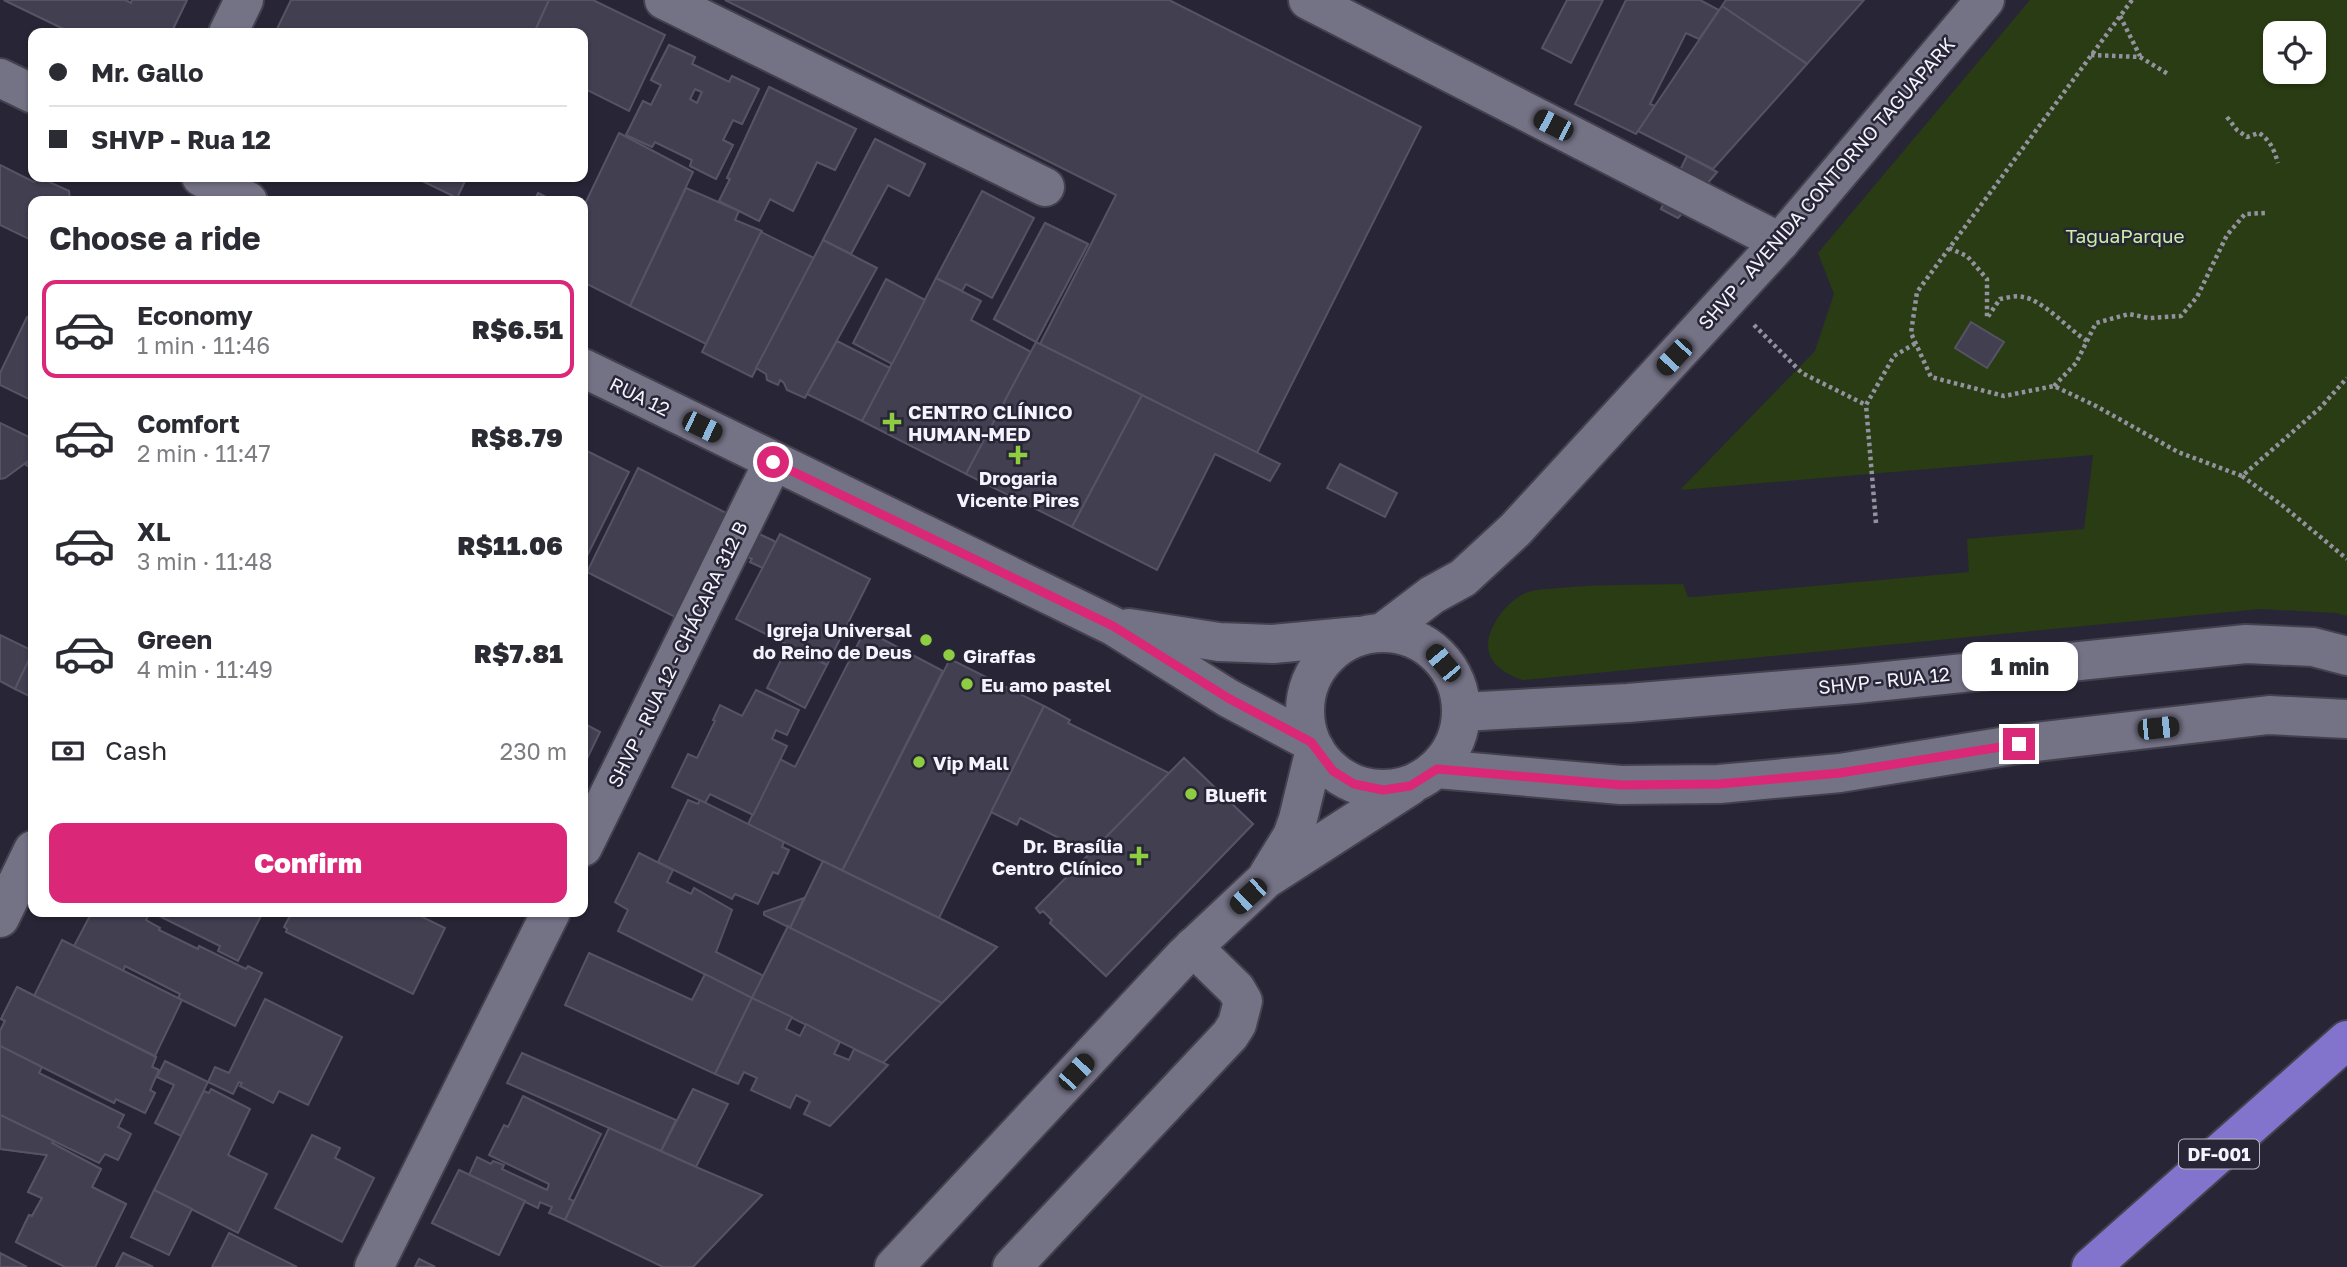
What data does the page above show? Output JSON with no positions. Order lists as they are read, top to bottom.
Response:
{
  "streets": {
    "highway": ["DF-001"],
    "street": [
      "SHVP - AVENIDA CONTORNO TAGUAPARK",
      "RUA 12",
      "SHVP - RUA 12 - CHÁCARA 312 B",
      "SHVP - RUA 12"
    ]
  },
  "crossings": [
    ["SHVP - AVENIDA CONTORNO TAGUAPARK", "SHVP - RUA 12"],
    ["RUA 12", "SHVP - RUA 12 - CHÁCARA 312 B"]
  ],
  "parks": ["TaguaParque"],
  "places": {
    "health": ["CENTRO CLÍNICO HUMAN-MED", "Drogaria Vicente Pires", "Dr. Brasília Centro Clínico"],
    "other": [
      "Igreja Universal do Reino de Deus",
      "Giraffas",
      "Eu amo pastel",
      "Vip Mall",
      "Bluefit"
    ]
  },
  "page": {
    "banner": ["Mr. Gallo", "SHVP - Rua 12"],
    "heading": "Choose a ride",
    "list": [
      {
        "name": "Economy",
        "note": "1 min · 11:46",
        "value": "R$6.51"
      },
      {
        "name": "Comfort",
        "note": "2 min · 11:47",
        "value": "R$8.79"
      },
      {
        "name": "XL",
        "note": "3 min · 11:48",
        "value": "R$11.06"
      },
      {
        "name": "Green",
        "note": "4 min · 11:49",
        "value": "R$7.81"
      }
    ],
    "bubble": "1 min",
    "pay": ["Cash", "230 m"],
    "buttons": "Confirm"
  }
}
